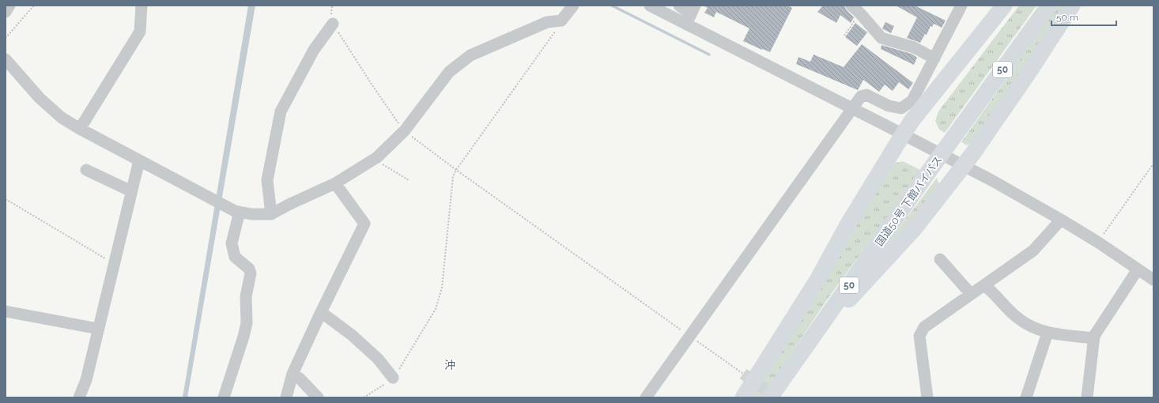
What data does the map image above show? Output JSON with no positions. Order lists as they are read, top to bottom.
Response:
{
  "streets": {
    "highway": ["50", "国道50号 下館バイパス"]
  },
  "districts": ["沖"],
  "scale_bar": "50 m"
}
